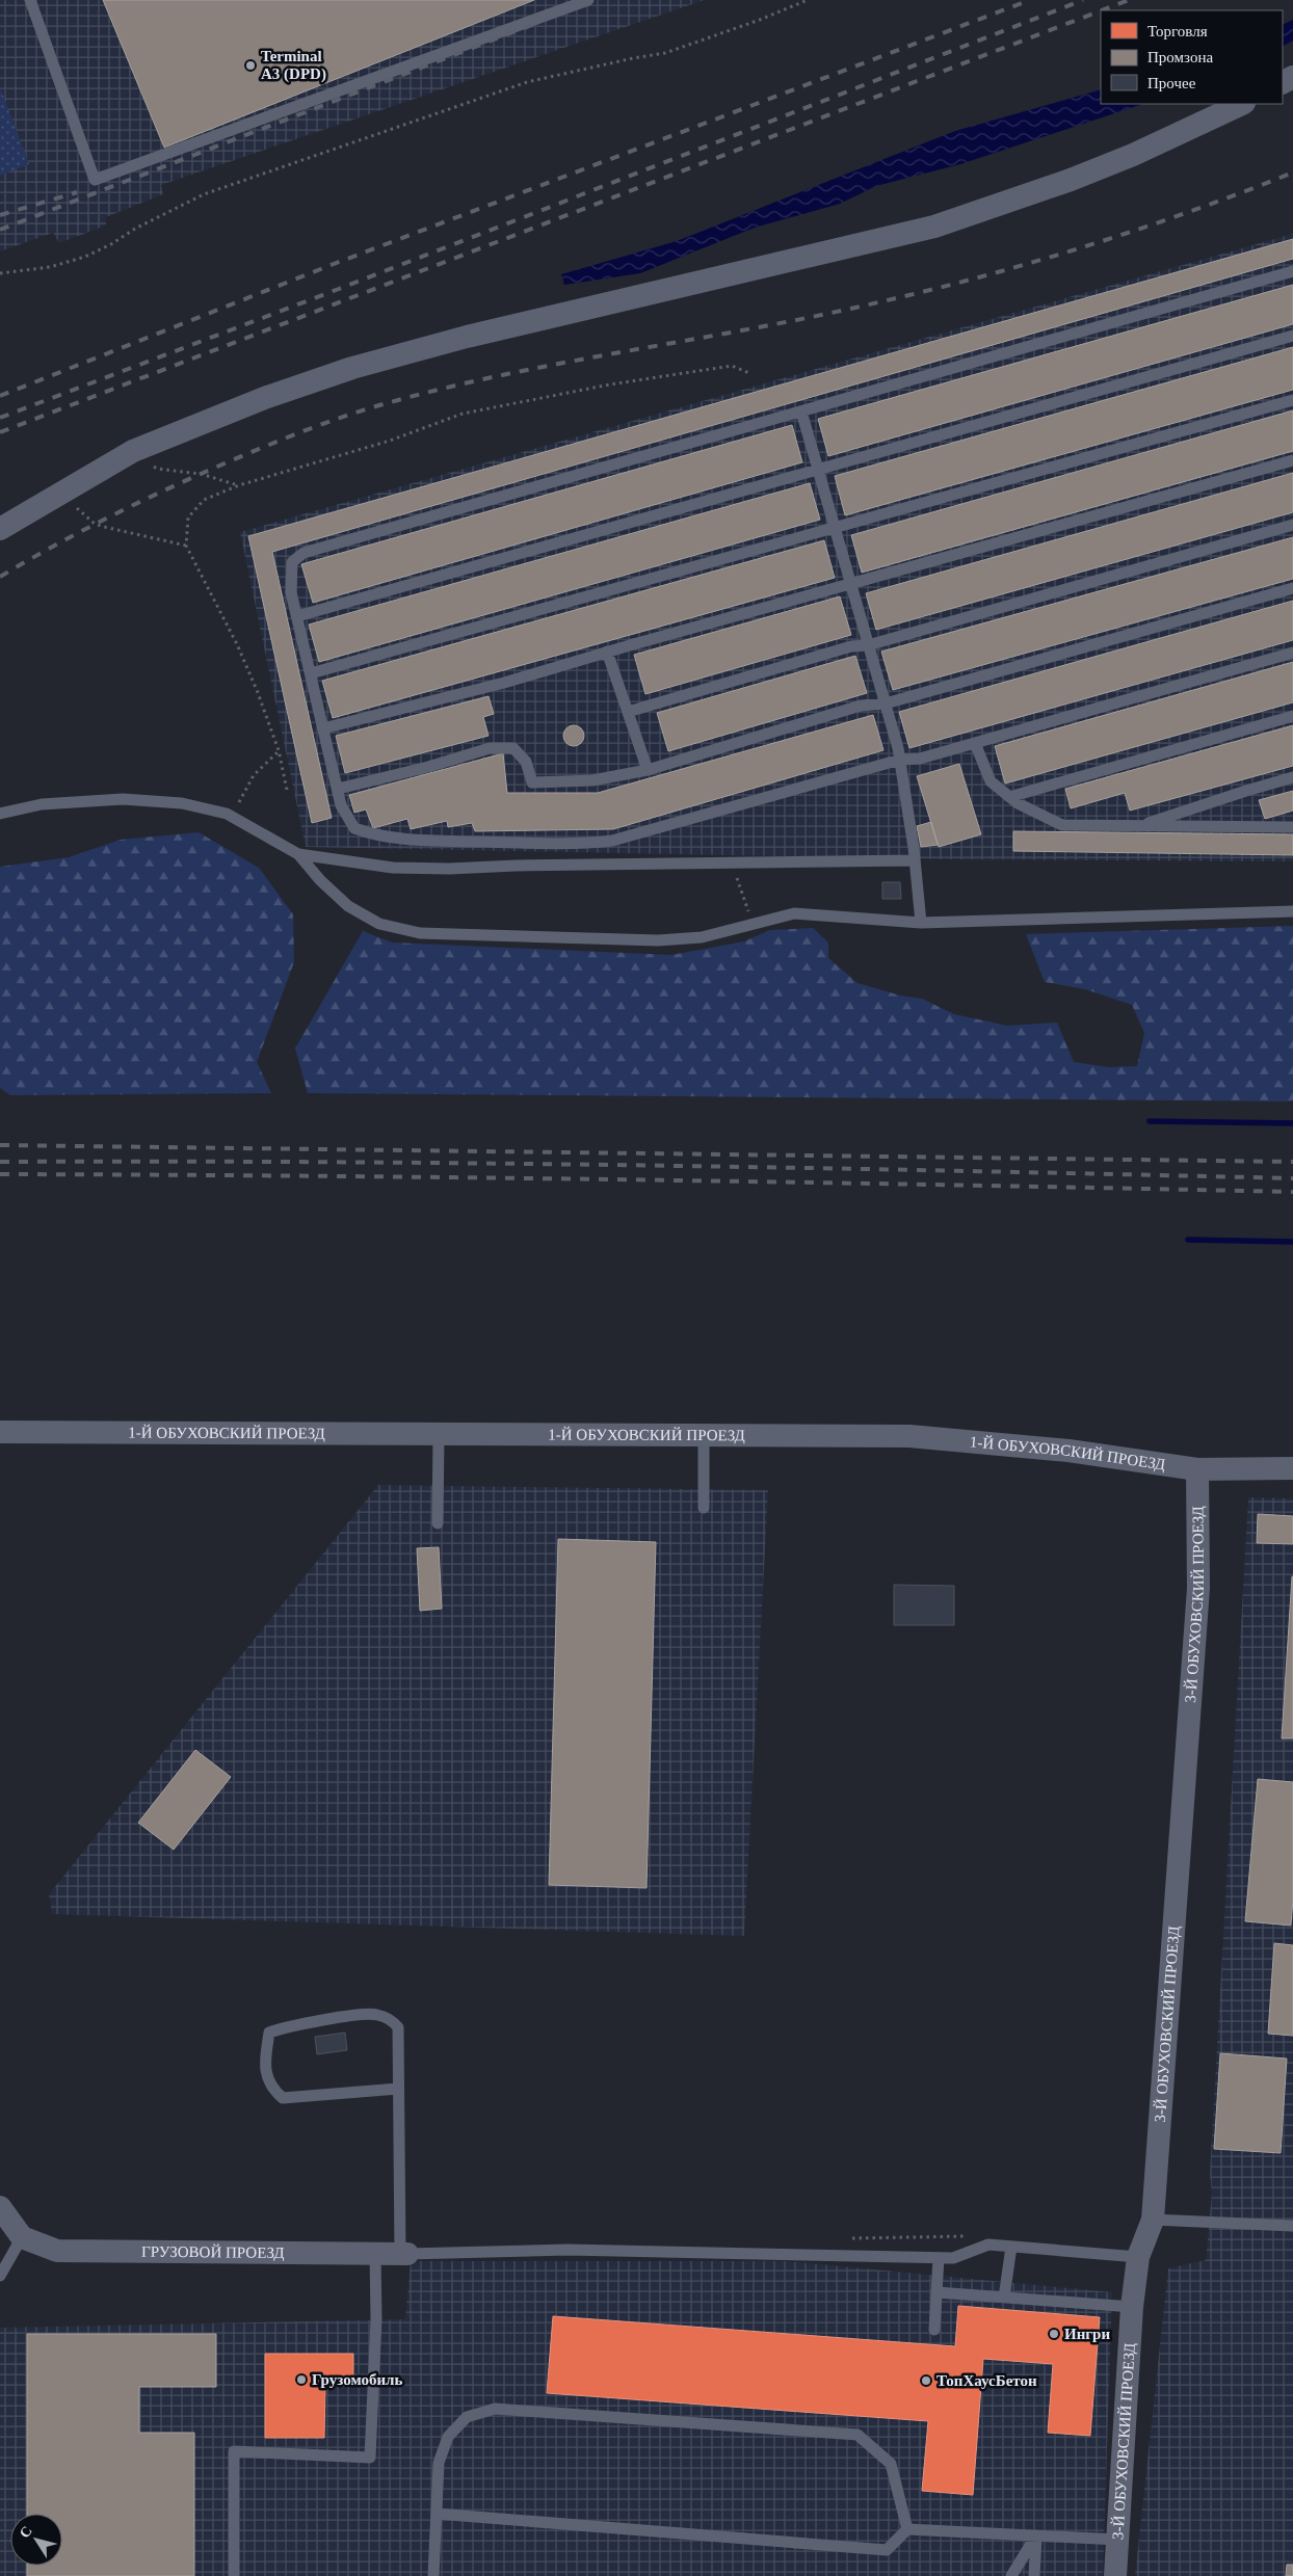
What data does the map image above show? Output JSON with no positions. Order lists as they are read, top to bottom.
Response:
{
  "streets": {
    "street": ["1-Й ОБУХОВСКИЙ ПРОЕЗД", "3-Й ОБУХОВСКИЙ ПРОЕЗД", "ГРУЗОВОЙ ПРОЕЗД"]
  },
  "crossings": [
    ["1-Й ОБУХОВСКИЙ ПРОЕЗД", "3-Й ОБУХОВСКИЙ ПРОЕЗД"]
  ],
  "places": [
    "Terminal A3 (DPD)",
    "Ингри",
    "Грузомобиль",
    "ТопХаусБетон"
  ],
  "legend": ["Торговля", "Промзона", "Прочее"],
  "north": "top left"
}
